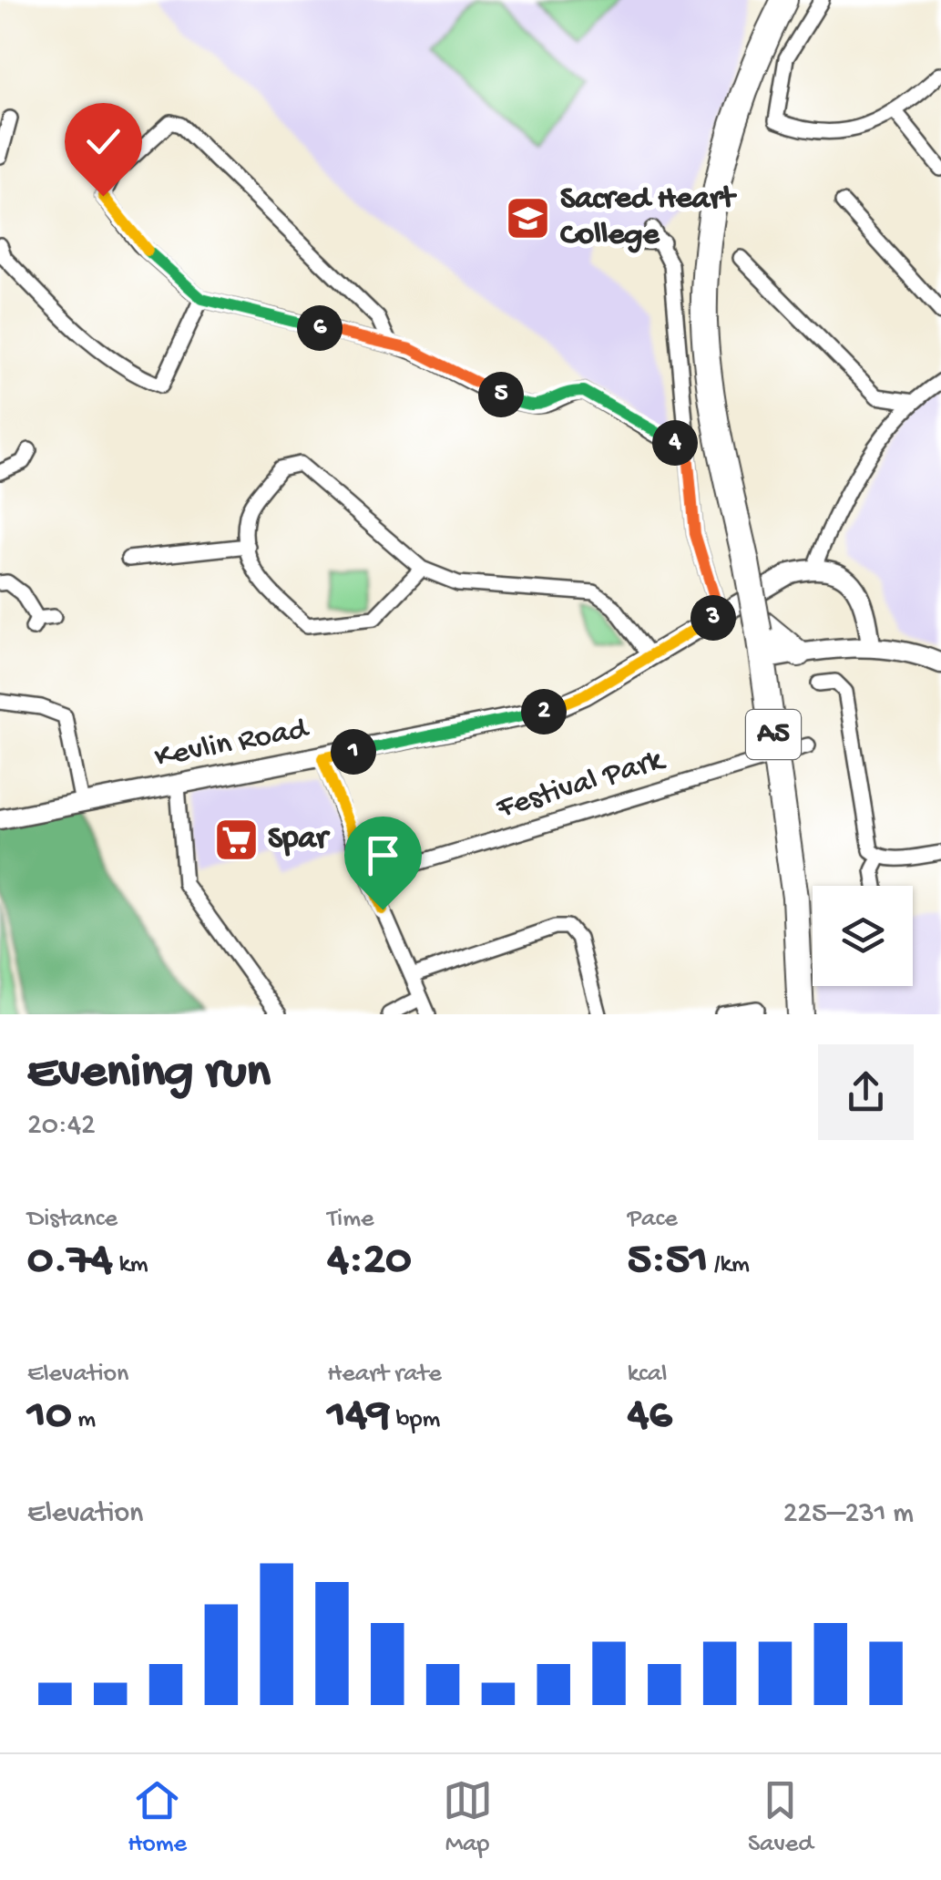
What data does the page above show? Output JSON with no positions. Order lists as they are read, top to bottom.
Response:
{
  "streets": {
    "highway": ["A5"],
    "street": ["Kevlin Road", "Festival Park"]
  },
  "places": {
    "school or university": ["Sacred Heart College"],
    "supermarket": ["Spar"]
  },
  "page": {
    "pins": [
      "6",
      "5",
      "4",
      "3",
      "2",
      "1"
    ],
    "heading": ["Evening run", "20:42"],
    "stats": [
      ["Distance", "0.74 km"],
      ["Time", "4:20"],
      ["Pace", "5:51 /km"],
      ["Elevation", "10 m"],
      ["Heart rate", "149 bpm"],
      ["kcal", "46"]
    ],
    "chart": ["Elevation", "225–231 m"],
    "tabs": ["Home", "Map", "Saved"]
  }
}
